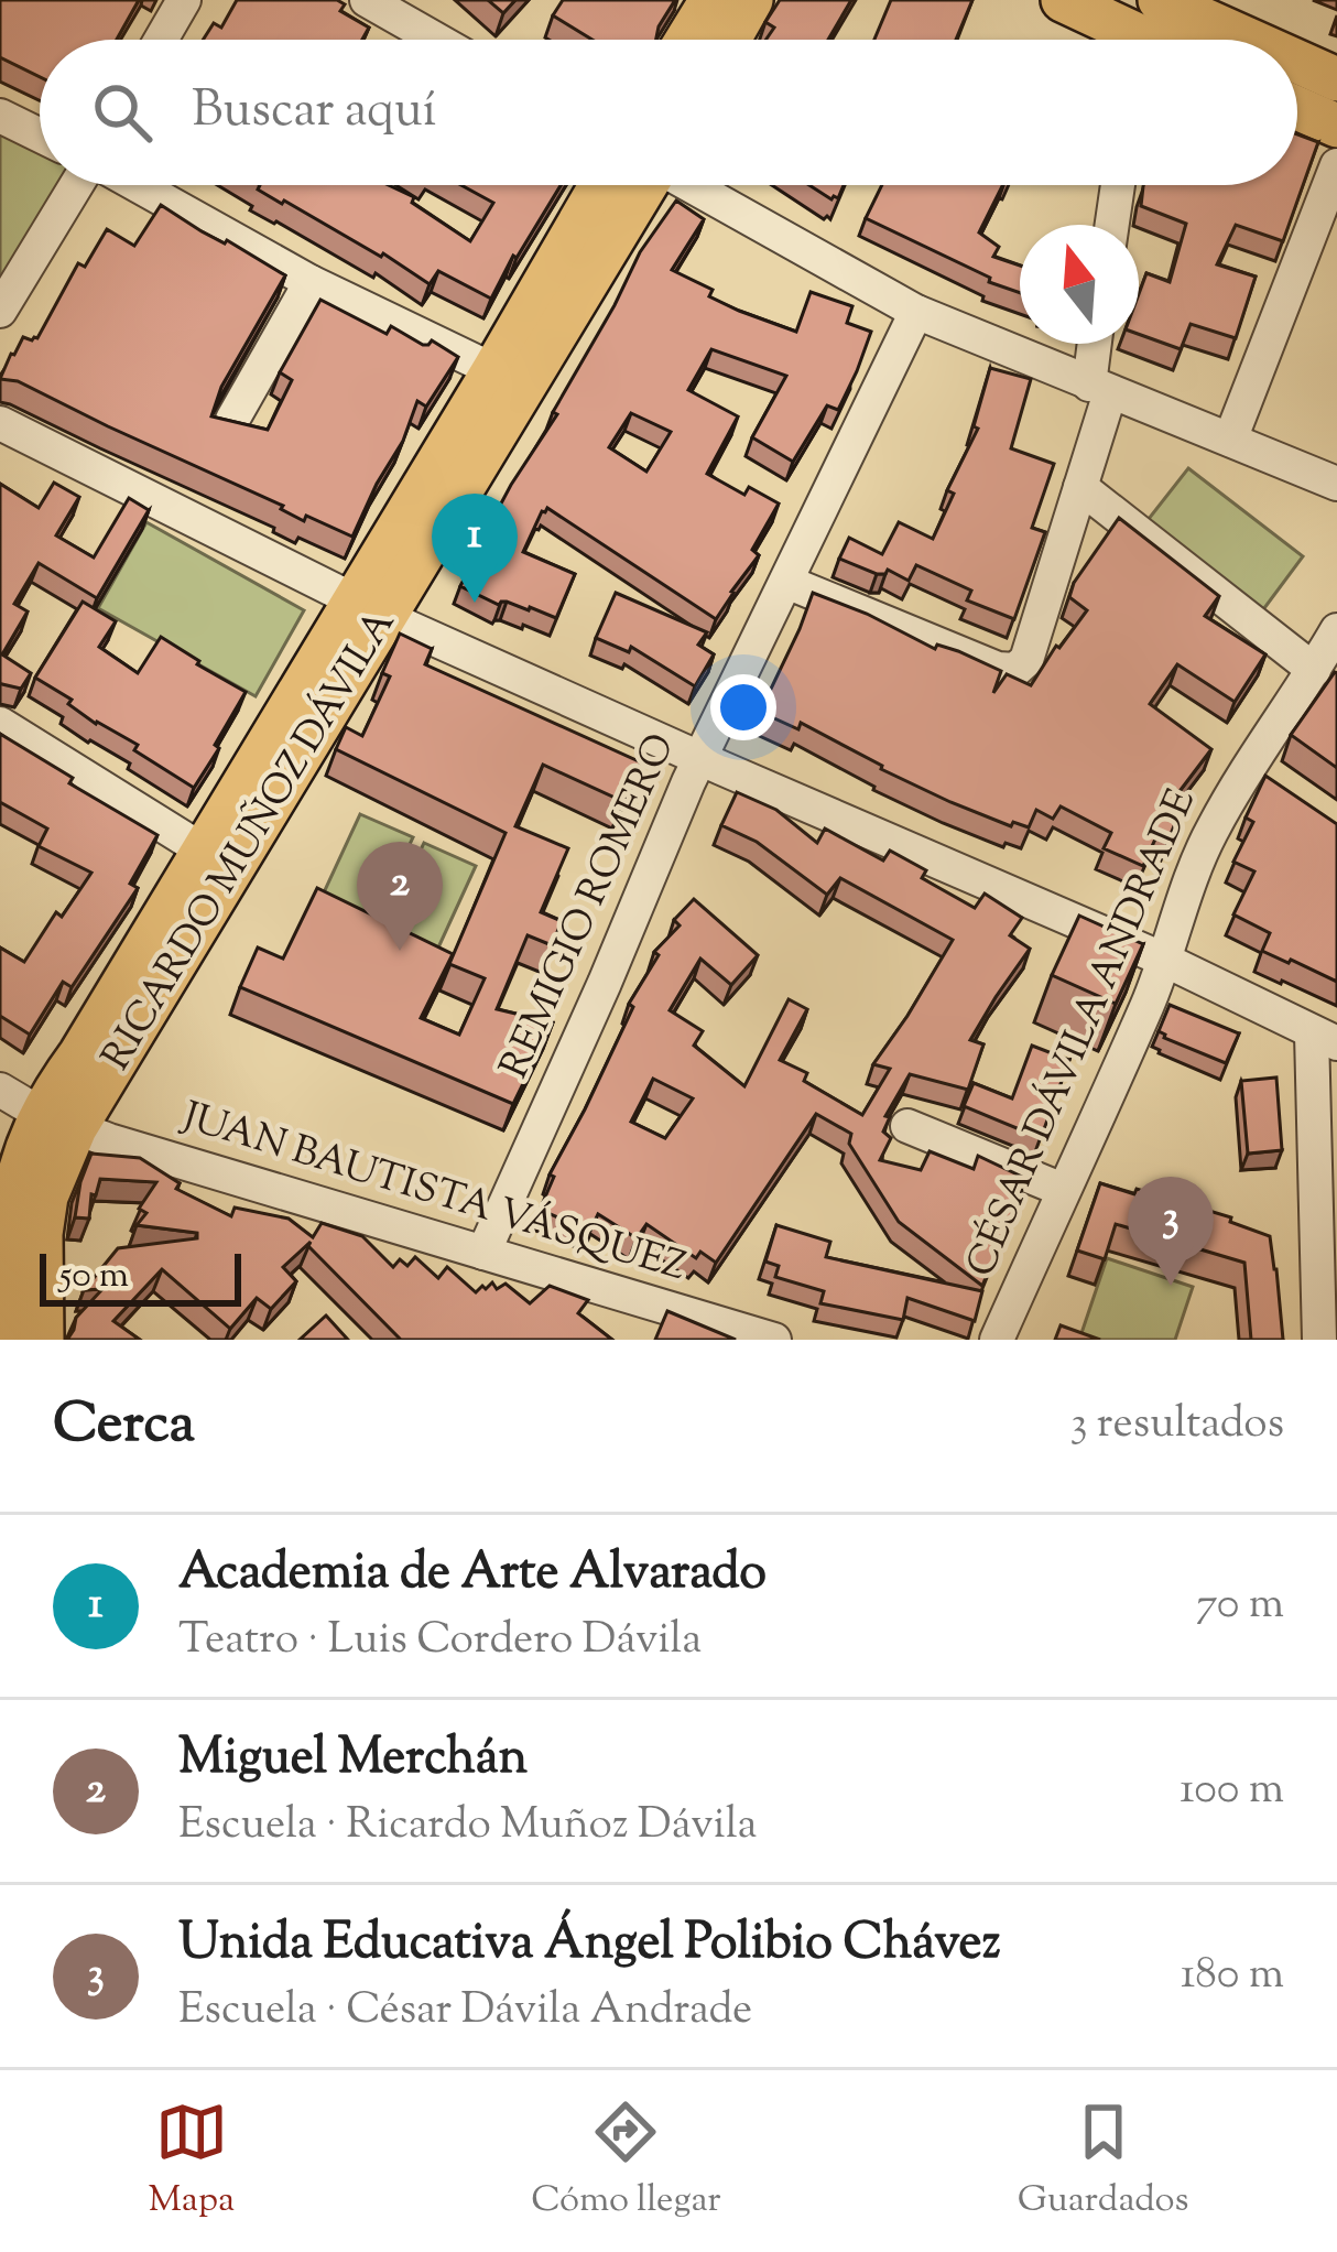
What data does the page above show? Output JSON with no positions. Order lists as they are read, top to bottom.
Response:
{
  "streets": {
    "main road": ["RICARDO MUÑOZ DÁVILA"],
    "street": ["REMIGIO ROMERO", "CÉSAR DÁVILA ANDRADE", "JUAN BAUTISTA VÁSQUEZ"]
  },
  "crossings": [
    ["RICARDO MUÑOZ DÁVILA", "JUAN BAUTISTA VÁSQUEZ"],
    ["REMIGIO ROMERO", "JUAN BAUTISTA VÁSQUEZ"]
  ],
  "scale_bar": "50 m",
  "north": "top",
  "page": {
    "search": "Buscar aquí",
    "pins": ["1", "2", "3"],
    "scale": "50 m",
    "heading": ["Cerca", "3 resultados"],
    "list": [
      {
        "mark": "1",
        "name": "Academia de Arte Alvarado",
        "note": "Teatro · Luis Cordero Dávila",
        "value": "70 m"
      },
      {
        "mark": "2",
        "name": "Miguel Merchán",
        "note": "Escuela · Ricardo Muñoz Dávila",
        "value": "100 m"
      },
      {
        "mark": "3",
        "name": "Unida Educativa Ángel Polibio Chávez",
        "note": "Escuela · César Dávila Andrade",
        "value": "180 m"
      }
    ],
    "nav": ["Mapa", "Cómo llegar", "Guardados"]
  }
}
